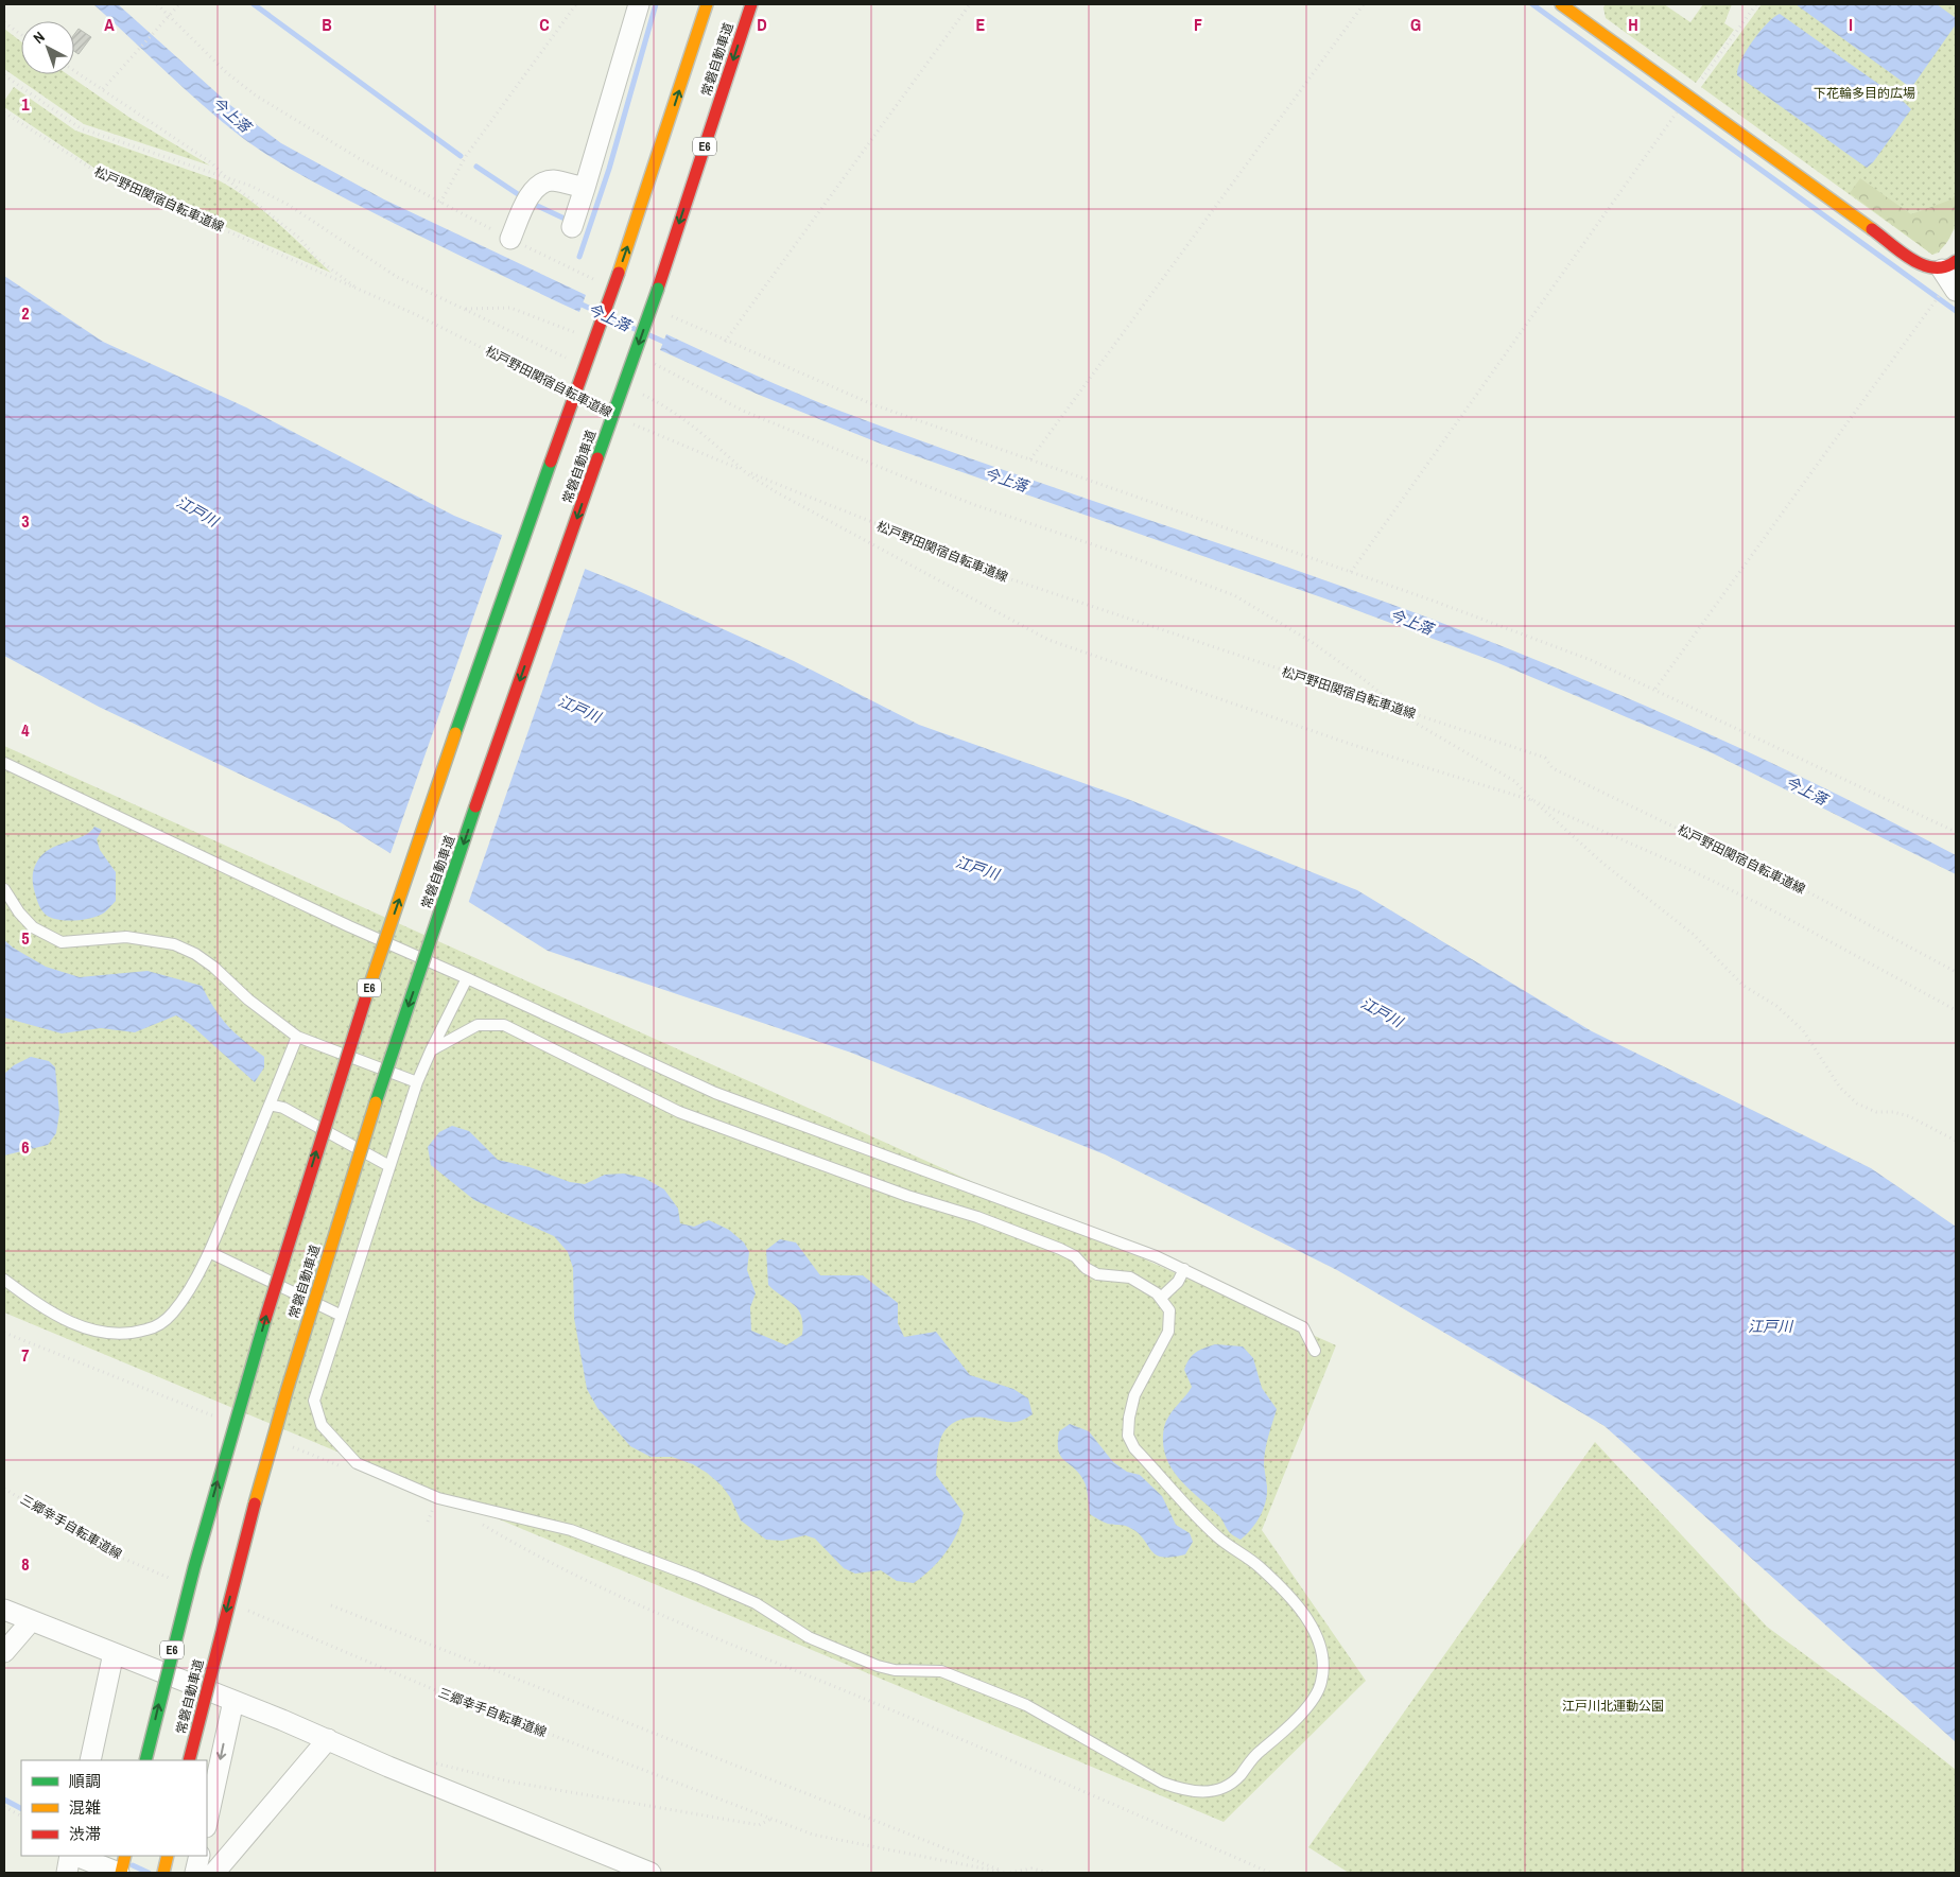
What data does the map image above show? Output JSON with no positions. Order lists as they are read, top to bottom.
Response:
{
  "streets": {
    "main road": ["常磐自動車道", "E6"],
    "path": ["松戸野田関宿自転車道線", "三郷幸手自転車道線"]
  },
  "water": ["今上落", "江戸川"],
  "parks": ["下花輪多目的広場", "江戸川北運動公園"],
  "legend": ["順調", "混雑", "渋滞"],
  "north": "top left",
  "grid": {
    "columns": [
      "A",
      "B",
      "C",
      "D",
      "E",
      "F",
      "G",
      "H",
      "I"
    ],
    "rows": [
      "1",
      "2",
      "3",
      "4",
      "5",
      "6",
      "7",
      "8"
    ]
  }
}
